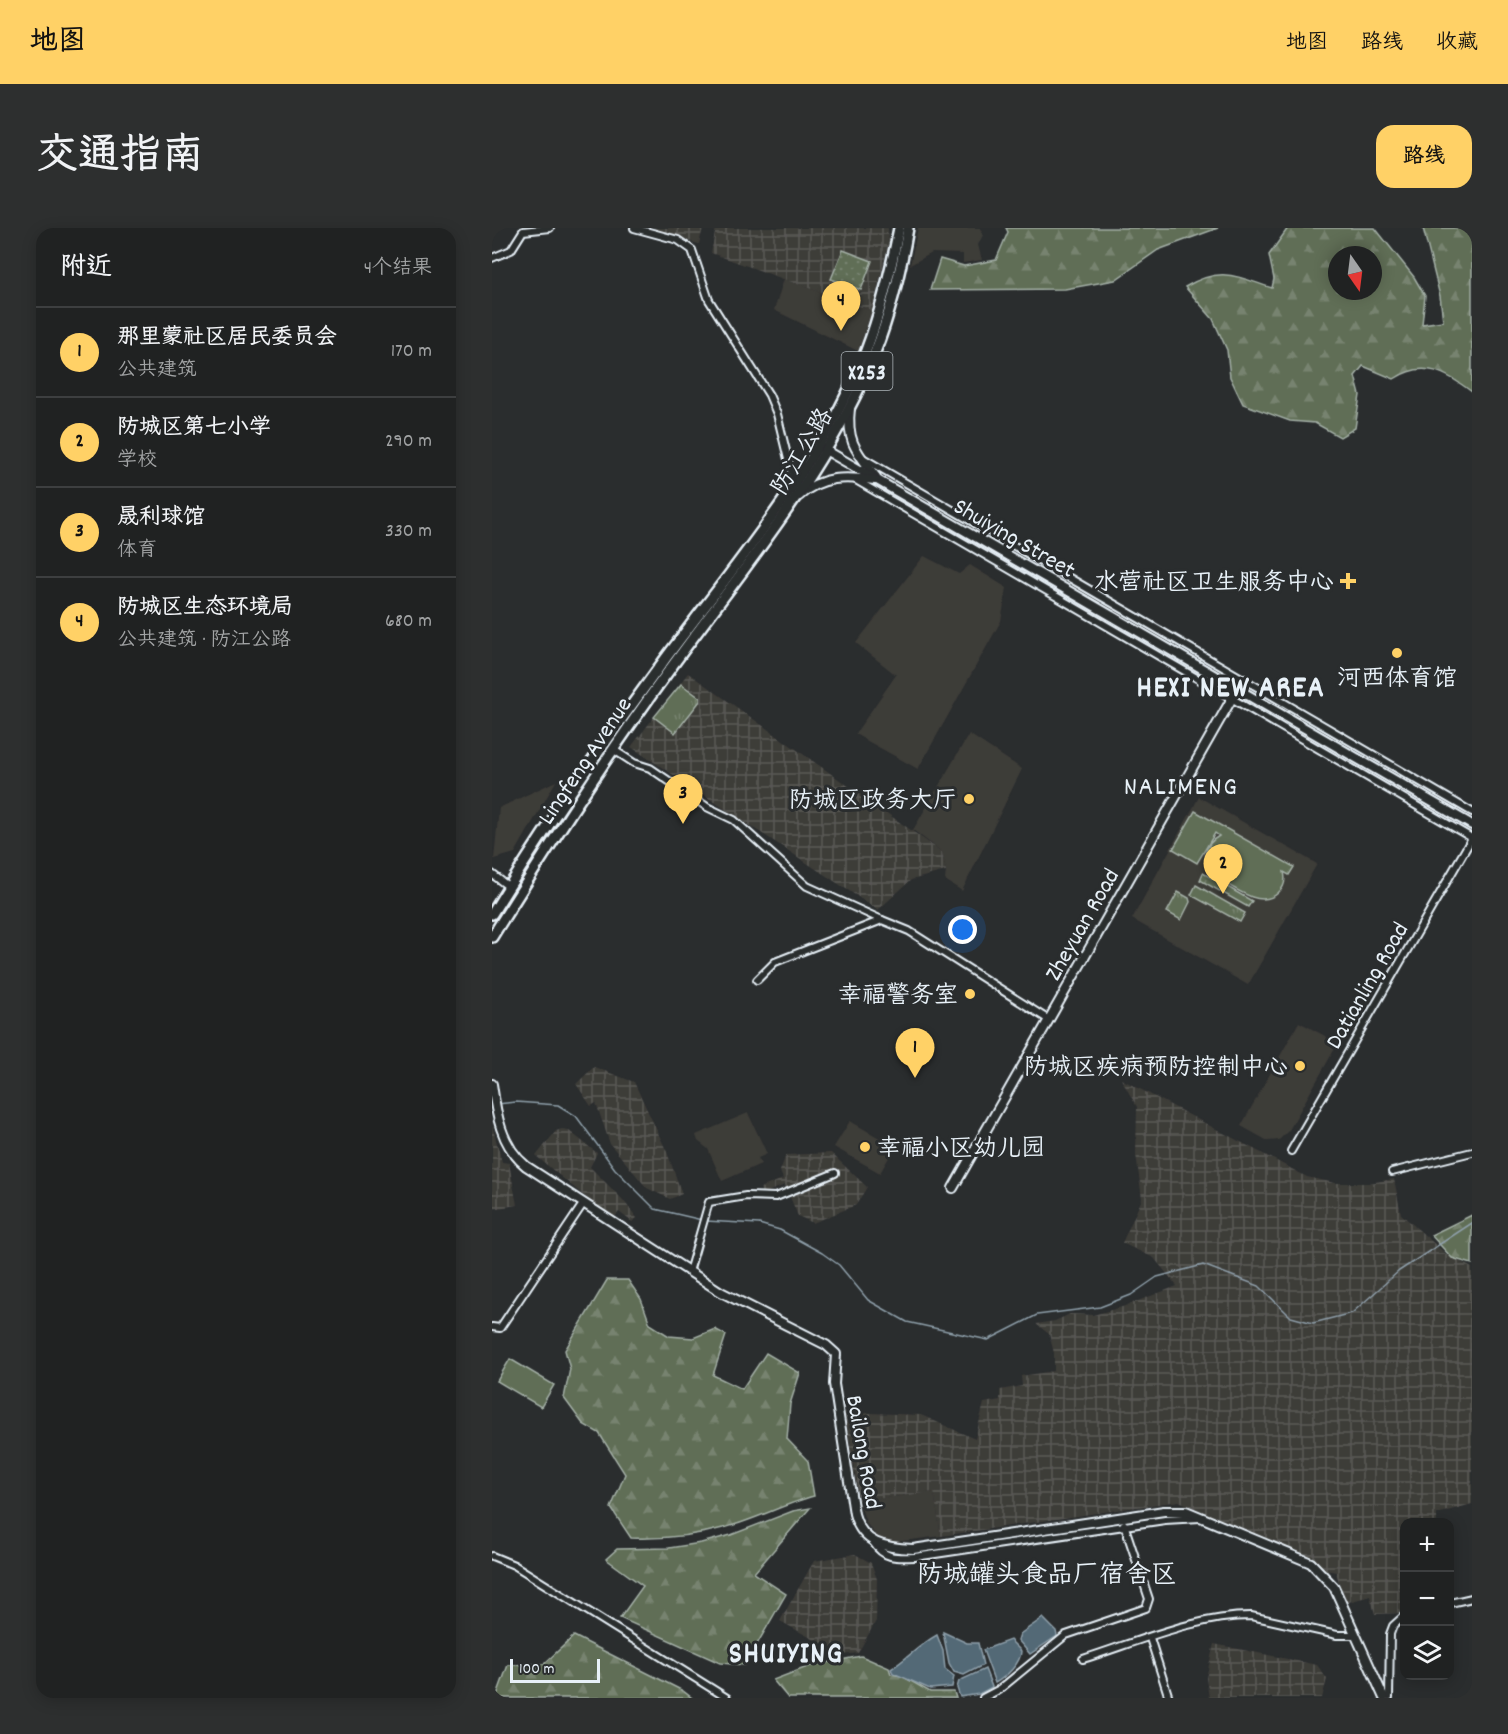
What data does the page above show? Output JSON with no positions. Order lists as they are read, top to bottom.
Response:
{
  "streets": {
    "main road": ["X253", "防江公路", "Lingfeng Avenue"],
    "street": [
      "Shuiying Street",
      "Zheyuan Road",
      "Datianling Road",
      "Bailong Road"
    ]
  },
  "crossings": [
    ["防江公路", "Shuiying Street"],
    ["防江公路", "Lingfeng Avenue"],
    ["Shuiying Street", "Zheyuan Road"]
  ],
  "districts": [
    "HEXI NEW AREA",
    "NALIMENG",
    "防城罐头食品厂宿舍区",
    "SHUIYING"
  ],
  "places": {
    "health": ["水营社区卫生服务中心"],
    "other": [
      "河西体育馆",
      "防城区政务大厅",
      "幸福警务室",
      "防城区疾病预防控制中心",
      "幸福小区幼儿园"
    ]
  },
  "scale_bar": "100 m",
  "north": "bottom",
  "page": {
    "header": "地图",
    "nav": ["地图", "路线", "收藏"],
    "title": "交通指南",
    "buttons": "路线",
    "heading": ["附近", "4个结果"],
    "pins": [
      "4",
      "3",
      "2",
      "1"
    ],
    "list": [
      {
        "mark": "1",
        "name": "那里蒙社区居民委员会",
        "note": "公共建筑",
        "value": "170 m"
      },
      {
        "mark": "2",
        "name": "防城区第七小学",
        "note": "学校",
        "value": "290 m"
      },
      {
        "mark": "3",
        "name": "晟利球馆",
        "note": "体育",
        "value": "330 m"
      },
      {
        "mark": "4",
        "name": "防城区生态环境局",
        "note": "公共建筑 · 防江公路",
        "value": "680 m"
      }
    ],
    "map_buttons": ["+", "−"],
    "scale": "100 m"
  }
}
